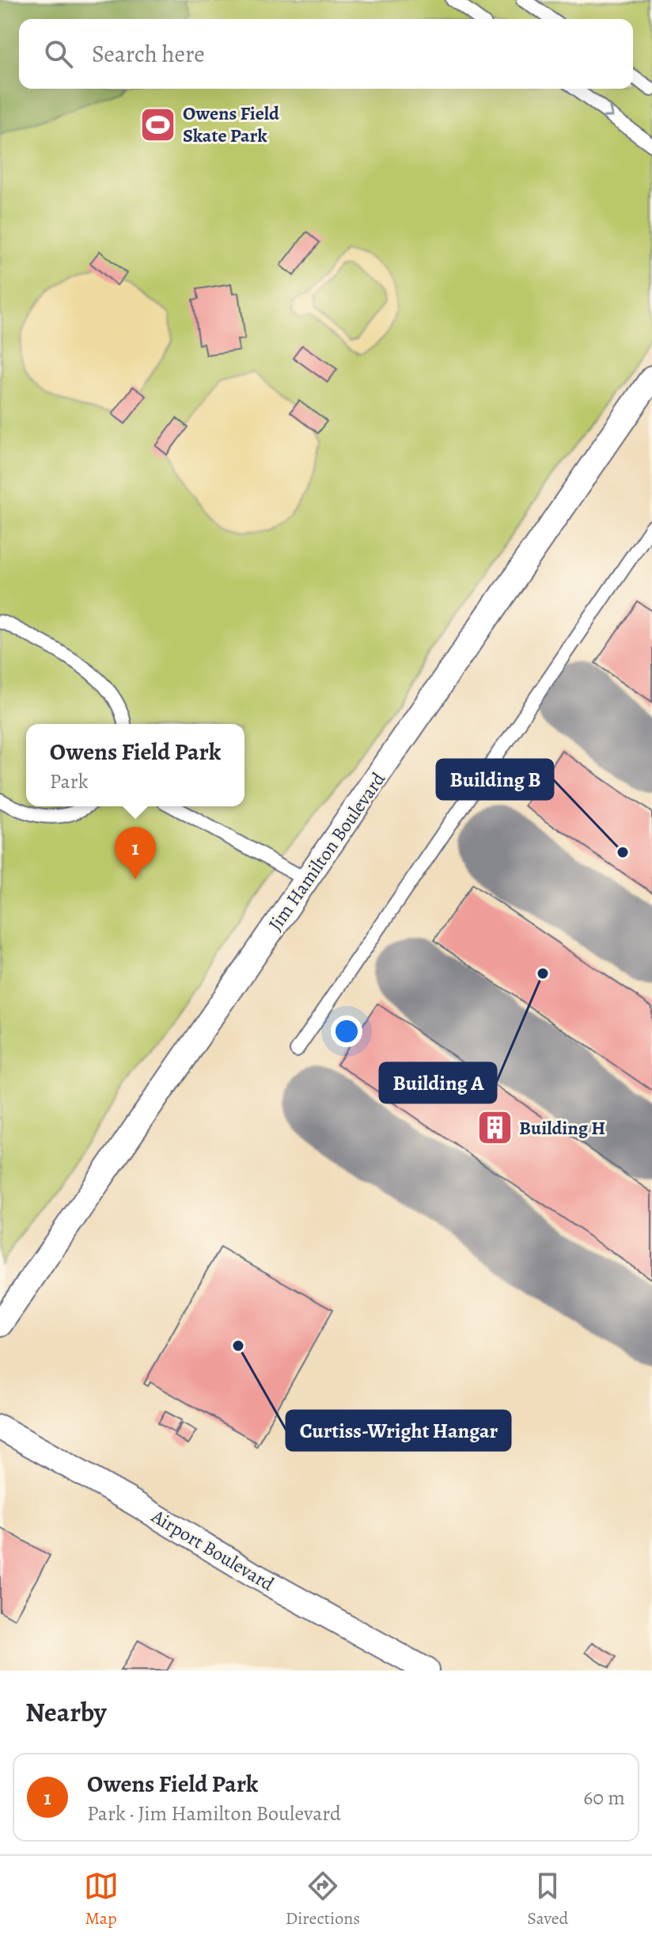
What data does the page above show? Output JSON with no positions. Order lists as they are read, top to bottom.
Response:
{
  "streets": {
    "street": ["Jim Hamilton Boulevard", "Airport Boulevard"]
  },
  "places": {
    "sports": ["Owens Field Skate Park"],
    "other": ["Building B", "Building A", "Curtiss-Wright Hangar"],
    "building": ["Building H"]
  },
  "page": {
    "search": "Search here",
    "popup": ["Owens Field Park", "Park"],
    "pins": "1",
    "heading": "Nearby",
    "list": [
      {
        "mark": "1",
        "name": "Owens Field Park",
        "note": "Park · Jim Hamilton Boulevard",
        "value": "60 m"
      }
    ],
    "nav": ["Map", "Directions", "Saved"]
  }
}
